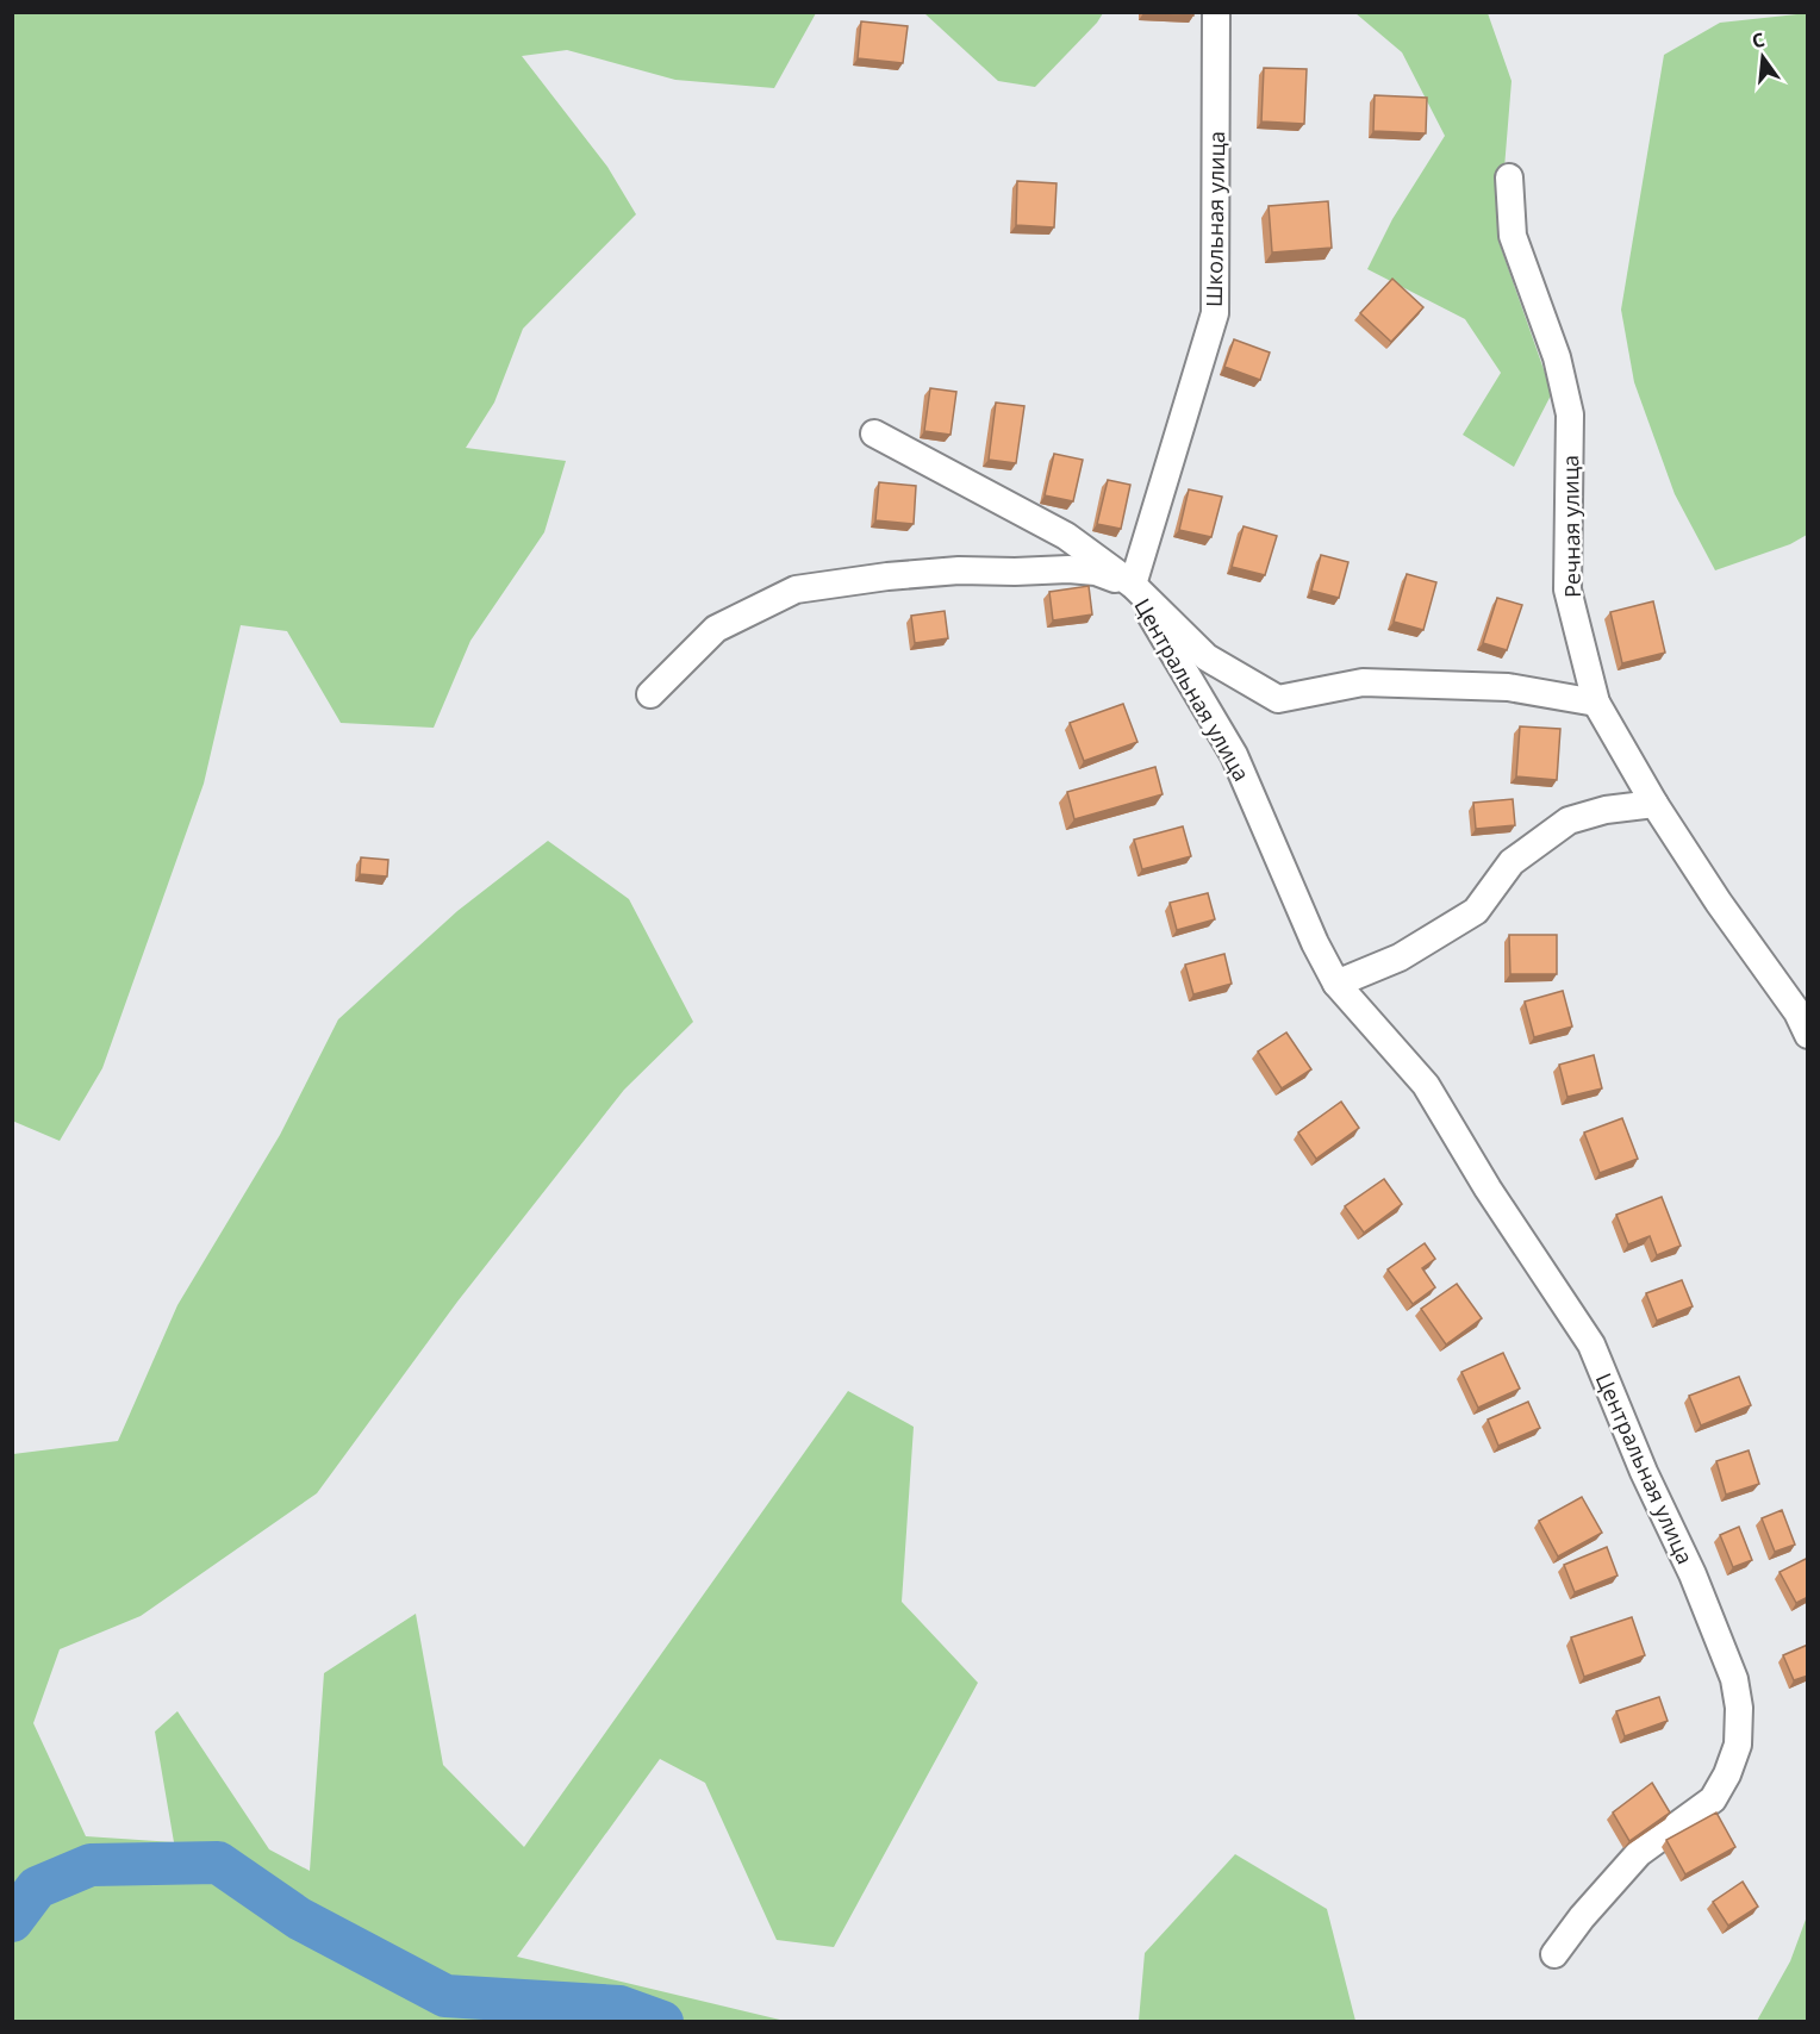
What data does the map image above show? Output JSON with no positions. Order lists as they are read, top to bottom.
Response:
{
  "streets": {
    "street": ["Школьная улица", "Речная улица", "Центральная улица"]
  },
  "crossings": [
    ["Школьная улица", "Центральная улица"],
    ["Речная улица", "Центральная улица"]
  ],
  "north": "top"
}
